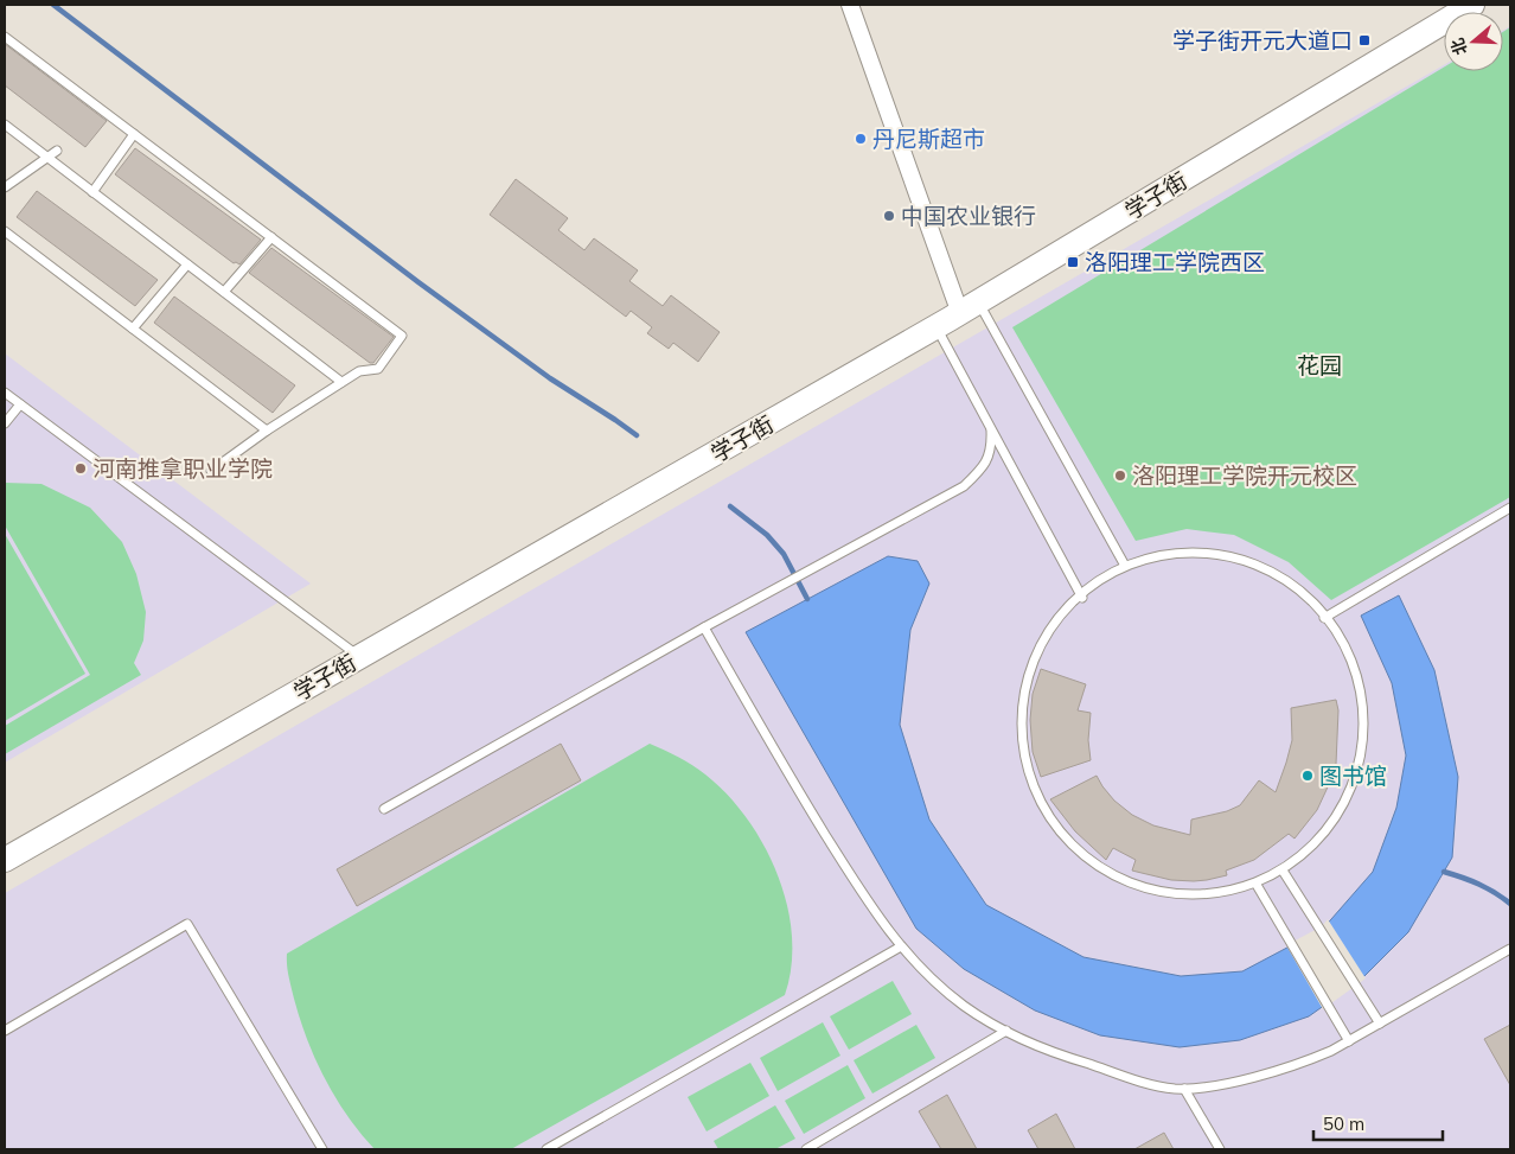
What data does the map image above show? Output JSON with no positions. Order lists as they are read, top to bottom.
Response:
{
  "streets": {
    "street": ["学子街"]
  },
  "parks": ["花园"],
  "places": {
    "transit": ["学子街开元大道口", "洛阳理工学院西区"],
    "other": [
      "丹尼斯超市",
      "中国农业银行",
      "河南推拿职业学院",
      "洛阳理工学院开元校区",
      "图书馆"
    ]
  },
  "scale_bar": "50 m",
  "north": "left"
}
